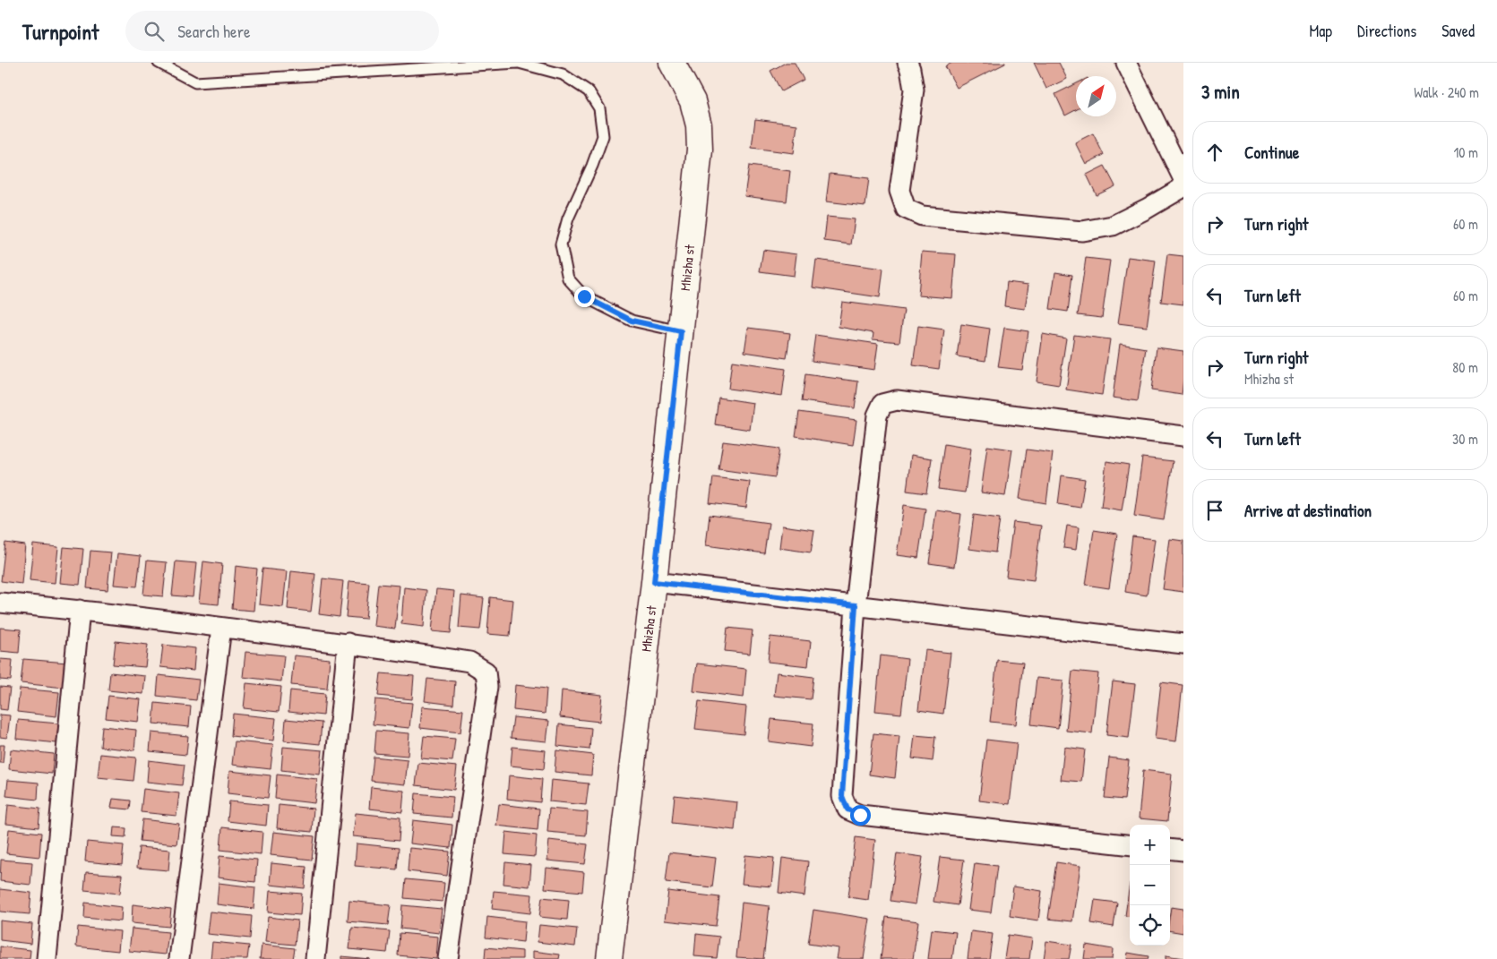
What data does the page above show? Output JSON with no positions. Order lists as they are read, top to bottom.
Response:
{
  "streets": {
    "street": ["Mhizha st"]
  },
  "north": "top right",
  "page": {
    "header": "Turnpoint",
    "search": "Search here",
    "nav": ["Map", "Directions", "Saved"],
    "heading": ["3 min", "Walk · 240 m"],
    "list": [
      ["Continue", "10 m"],
      ["Turn right", "60 m"],
      ["Turn left", "60 m"],
      ["Turn right", "Mhizha st", "80 m"],
      ["Turn left", "30 m"],
      "Arrive at destination"
    ],
    "map_buttons": ["+", "−"]
  }
}
